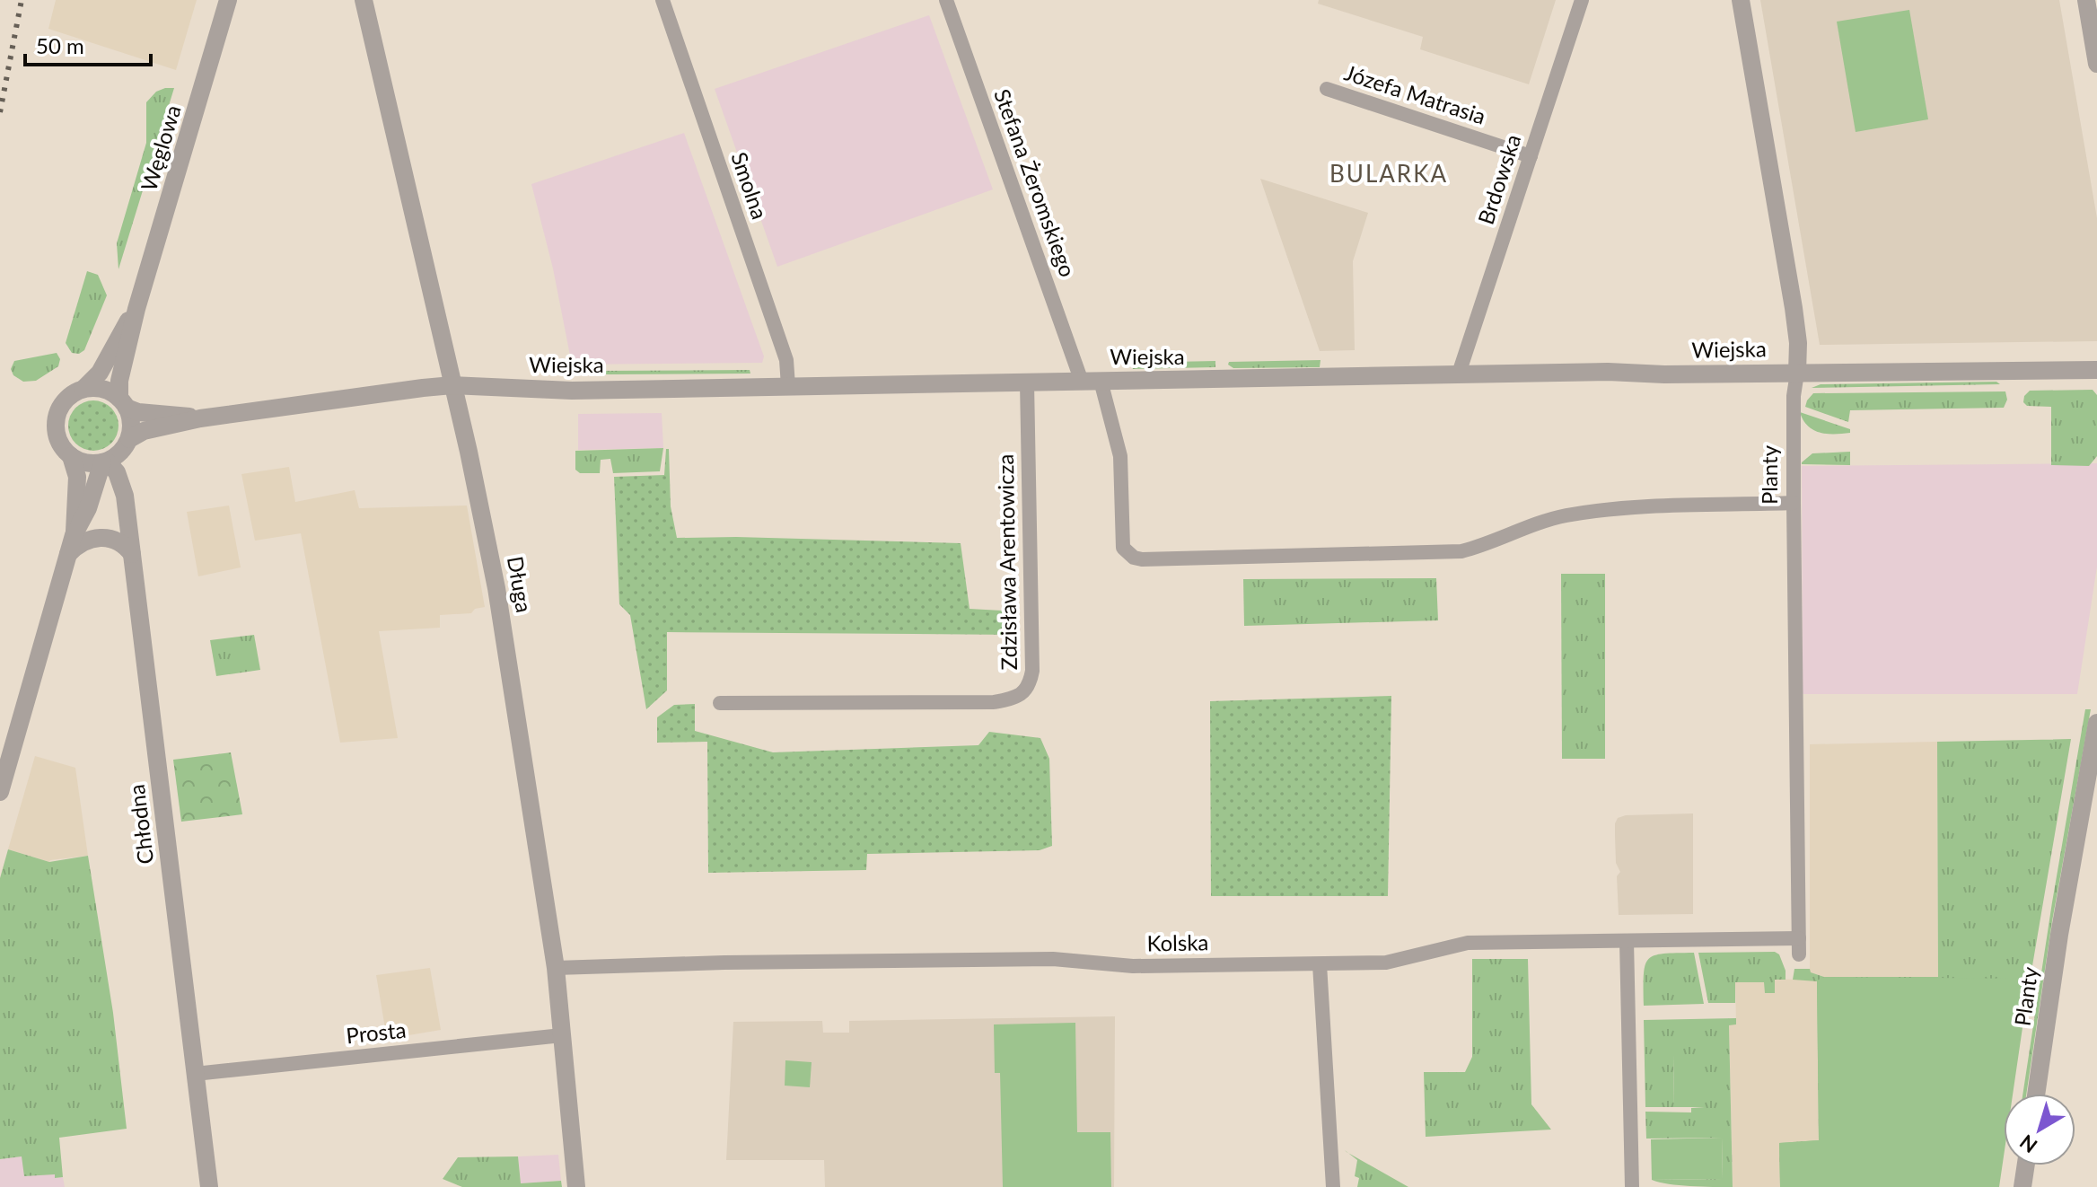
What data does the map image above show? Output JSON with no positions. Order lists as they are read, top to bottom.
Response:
{
  "streets": {
    "street": [
      "Józefa Matrasia",
      "Węglowa",
      "Brdowska",
      "Stefana Żeromskiego",
      "Smolna",
      "Wiejska",
      "Planty",
      "Zdzisława Arentowicza",
      "Długa",
      "Chłodna",
      "Kolska",
      "Prosta"
    ]
  },
  "crossings": [
    ["Józefa Matrasia", "Brdowska"],
    ["Węglowa", "Wiejska"],
    ["Węglowa", "Chłodna"],
    ["Brdowska", "Wiejska"],
    ["Stefana Żeromskiego", "Wiejska"],
    ["Stefana Żeromskiego", "Planty"],
    ["Smolna", "Wiejska"],
    ["Wiejska", "Planty"],
    ["Wiejska", "Zdzisława Arentowicza"],
    ["Wiejska", "Długa"],
    ["Wiejska", "Chłodna"],
    ["Planty", "Kolska"],
    ["Długa", "Kolska"],
    ["Długa", "Prosta"],
    ["Chłodna", "Prosta"]
  ],
  "districts": ["BULARKA"],
  "scale_bar": "50 m",
  "north": "bottom left"
}
